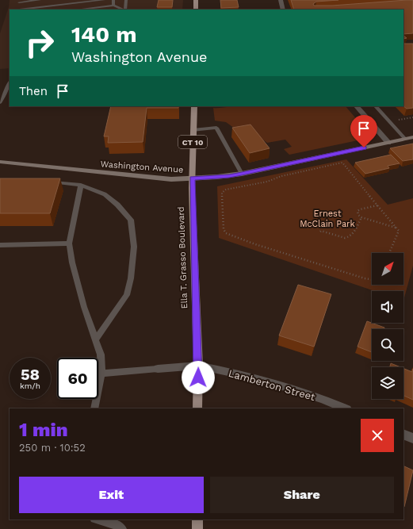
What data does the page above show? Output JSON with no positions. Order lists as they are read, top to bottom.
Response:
{
  "streets": {
    "main road": ["CT 10", "Washington Avenue", "Ella T. Grasso Boulevard"],
    "street": ["Lamberton Street"]
  },
  "crossings": [
    ["Washington Avenue", "Ella T. Grasso Boulevard"],
    ["Ella T. Grasso Boulevard", "Lamberton Street"]
  ],
  "parks": ["Ernest McClain Park"],
  "north": "top right",
  "page": {
    "turn": ["140 m", "Washington Avenue"],
    "then": "Then",
    "speed": "58 km/h",
    "limit": "60",
    "heading": ["1 min", "250 m · 10:52"],
    "buttons": ["Exit", "Share"]
  }
}
